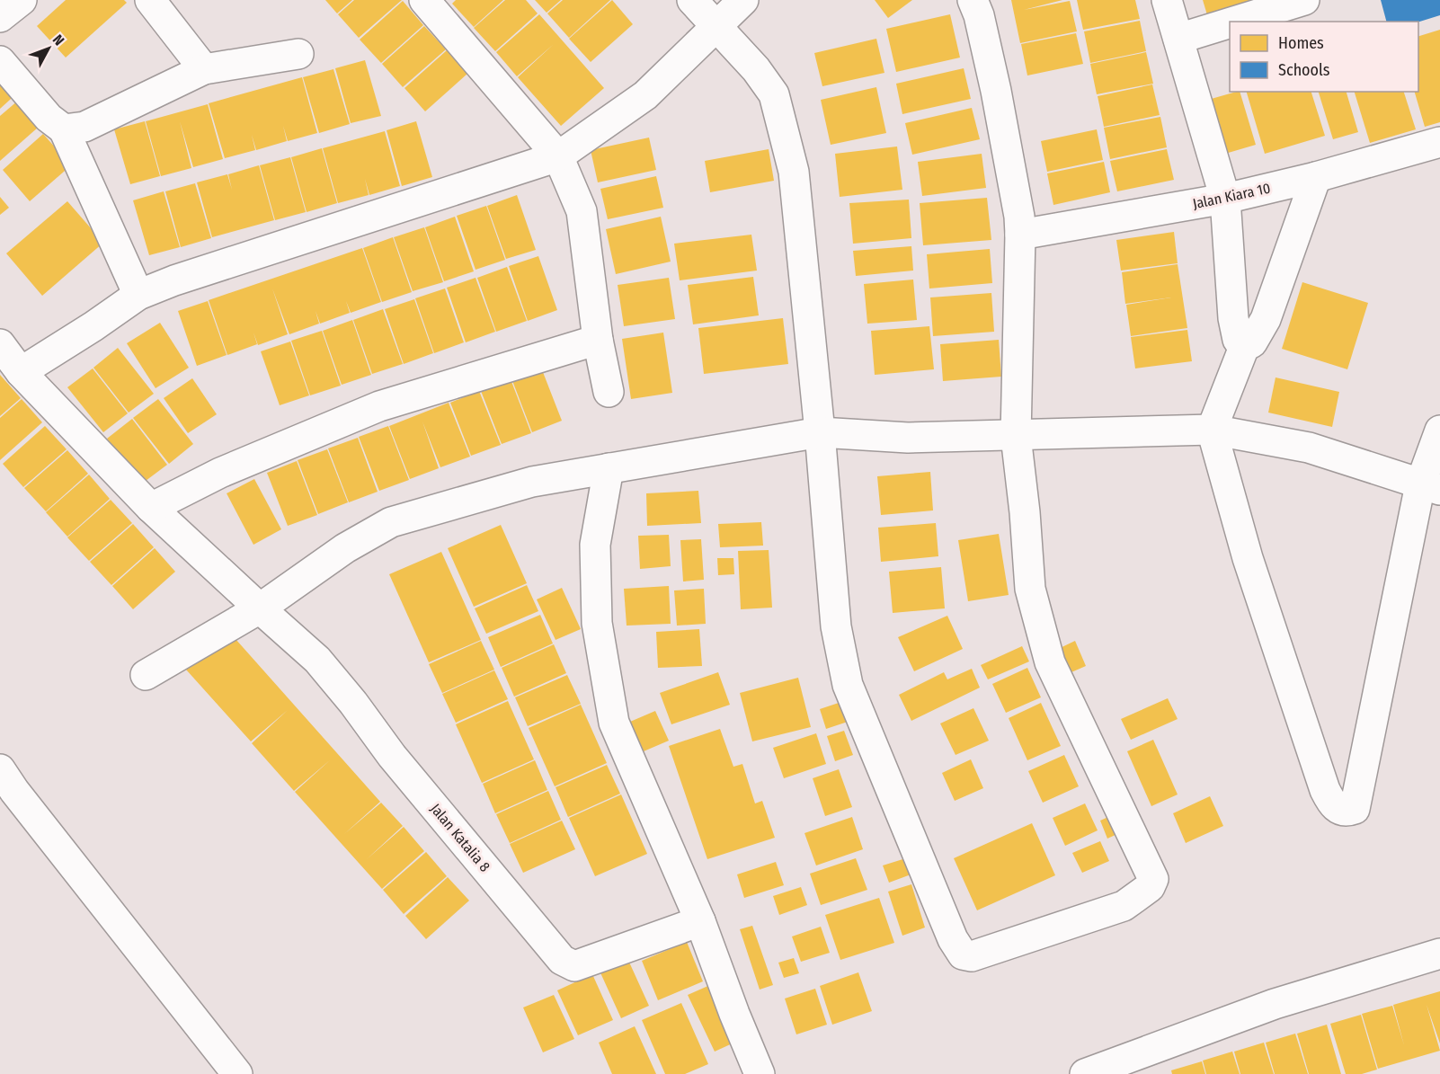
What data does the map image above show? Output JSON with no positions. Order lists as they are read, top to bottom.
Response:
{
  "streets": {
    "street": ["Jalan Kiara 10", "Jalan Katalia 8"]
  },
  "legend": ["Homes", "Schools"],
  "north": "top right"
}
